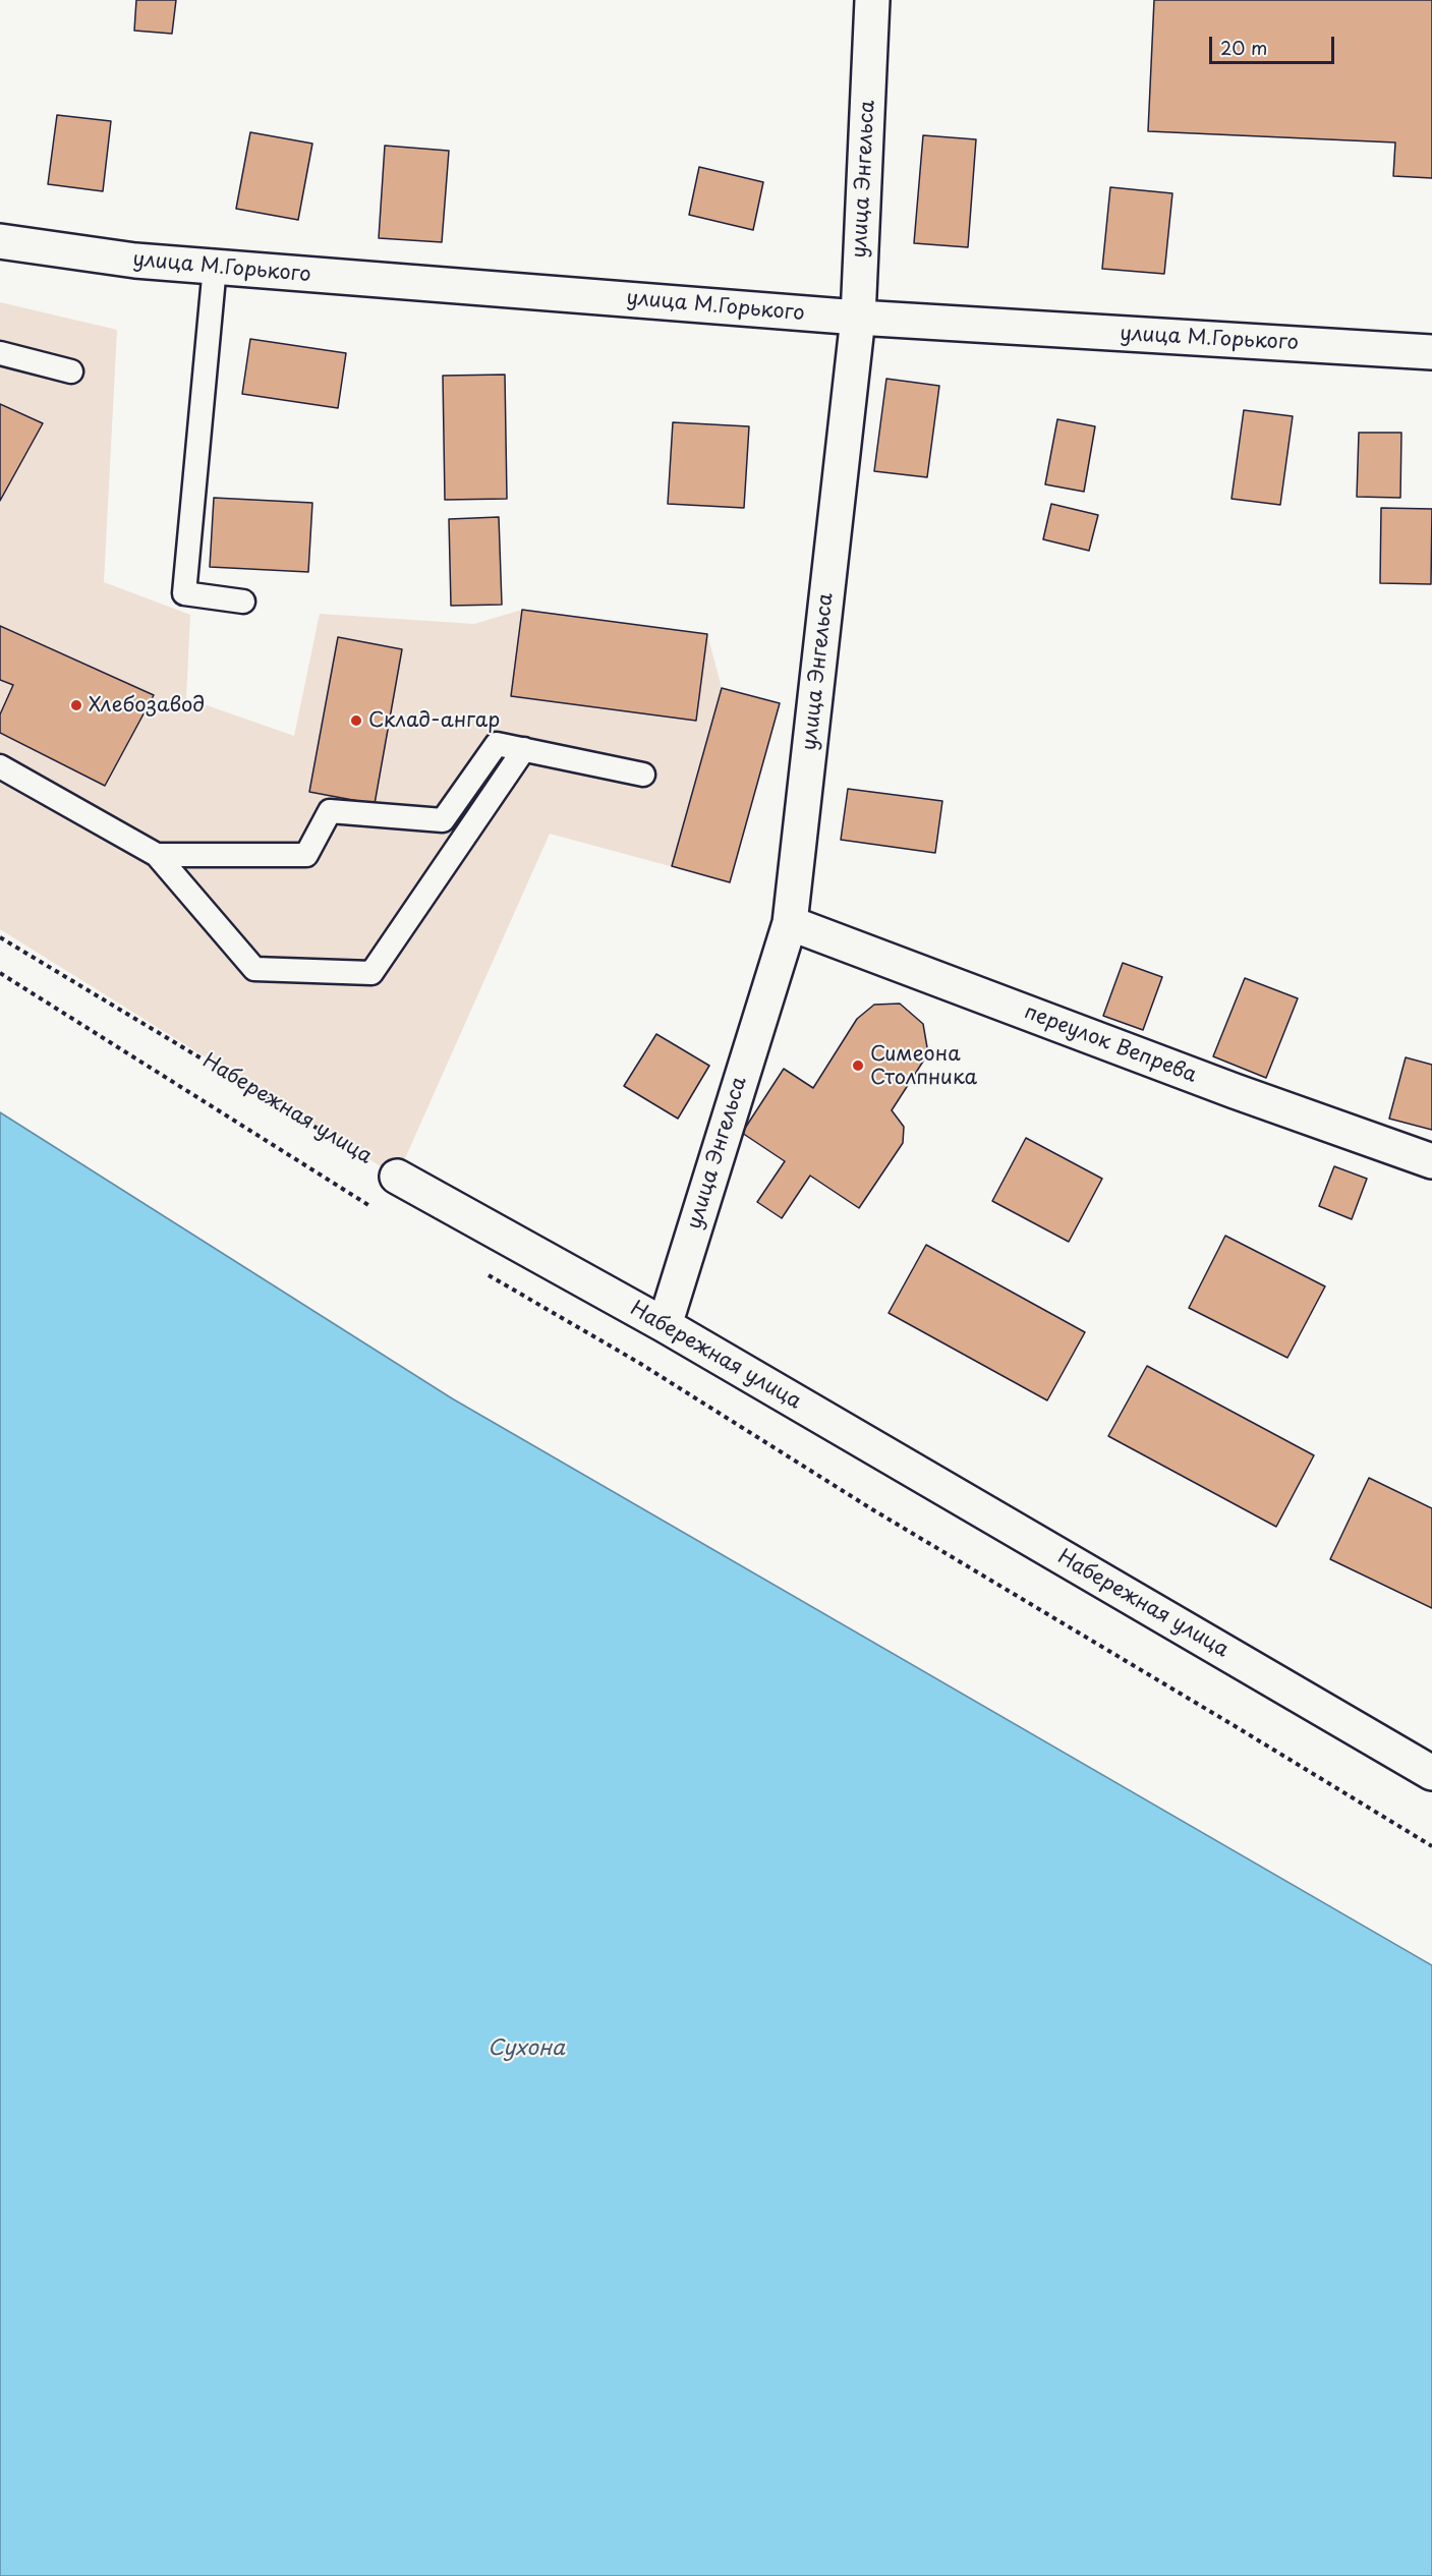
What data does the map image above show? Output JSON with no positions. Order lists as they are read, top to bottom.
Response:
{
  "streets": {
    "street": [
      "улица Энгельса",
      "улица М.Горького",
      "переулок Вепрева",
      "Набережная улица"
    ]
  },
  "crossings": [
    ["улица Энгельса", "улица М.Горького"],
    ["улица Энгельса", "переулок Вепрева"],
    ["улица Энгельса", "Набережная улица"]
  ],
  "water": ["Сухона"],
  "places": ["Хлебозавод", "Склад-ангар", "Симеона Столпника"],
  "scale_bar": "20 m"
}
